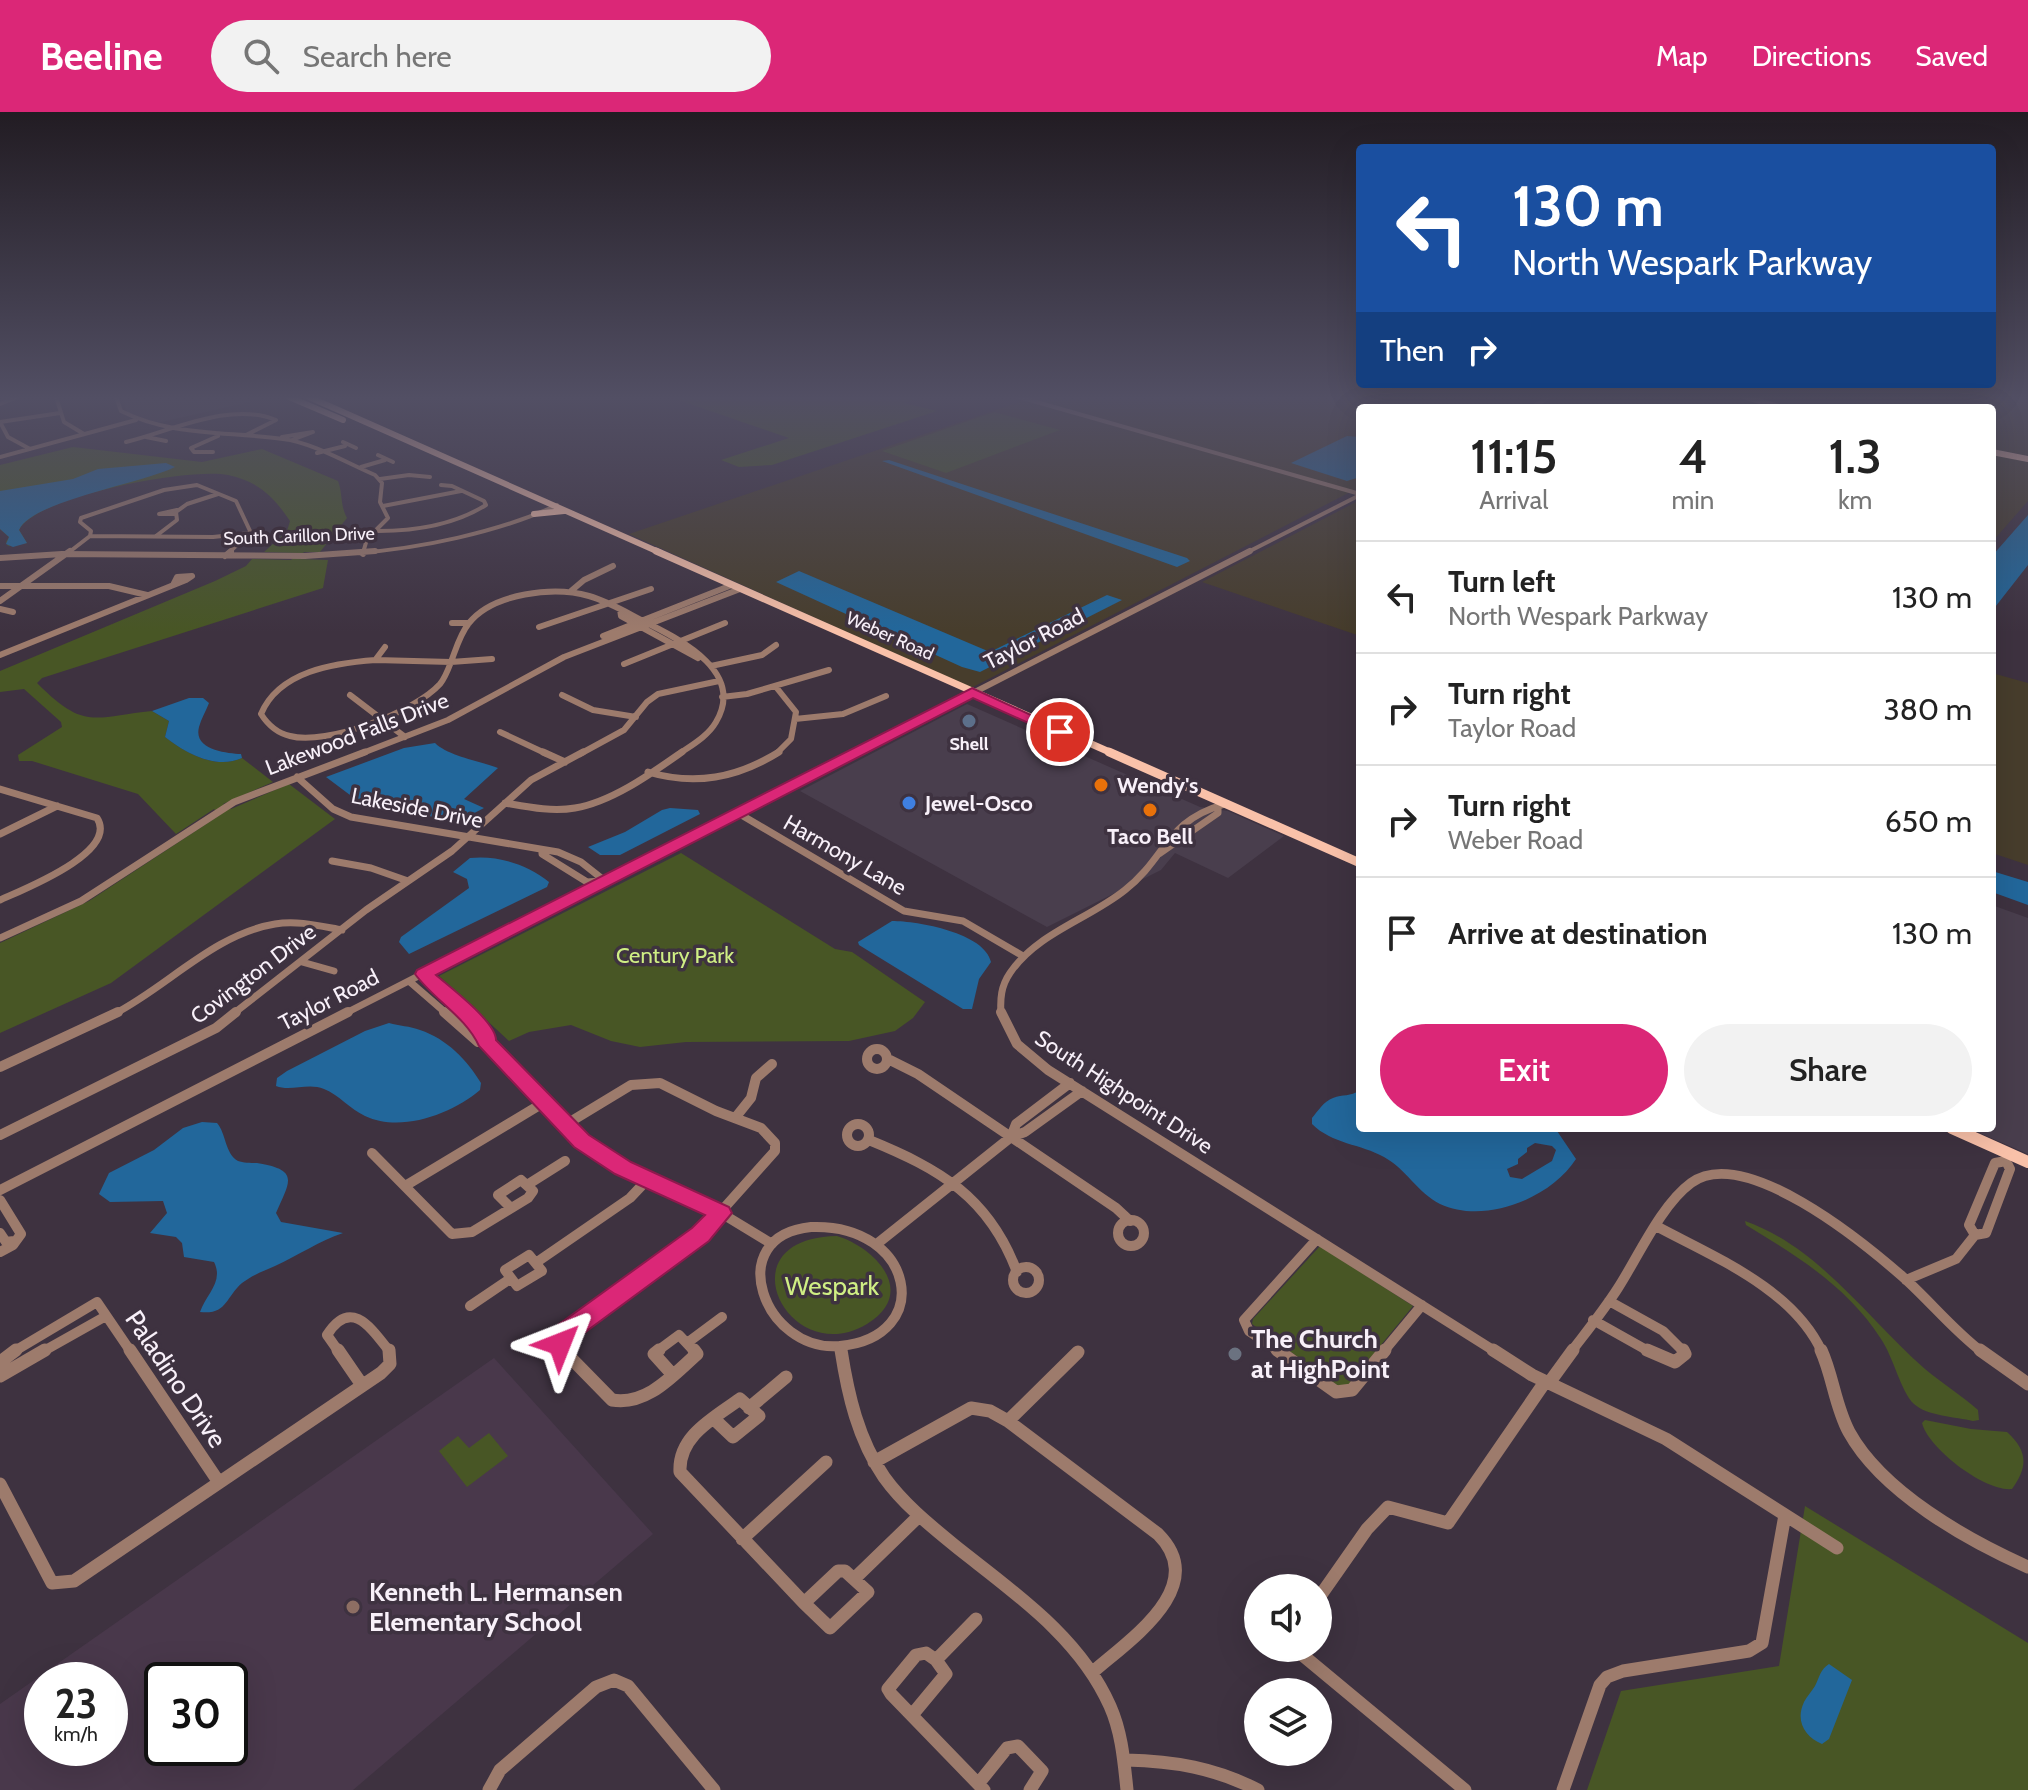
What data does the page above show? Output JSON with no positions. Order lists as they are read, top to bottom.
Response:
{
  "streets": {
    "main road": ["Weber Road"],
    "street": [
      "South Carillon Drive",
      "Taylor Road",
      "Lakewood Falls Drive",
      "Lakeside Drive",
      "Harmony Lane",
      "Covington Drive",
      "South Highpoint Drive",
      "Paladino Drive"
    ]
  },
  "crossings": [
    ["South Carillon Drive", "Weber Road"],
    ["Weber Road", "Taylor Road"],
    ["Weber Road", "Lakewood Falls Drive"],
    ["Weber Road", "South Highpoint Drive"],
    ["Taylor Road", "Lakeside Drive"],
    ["Taylor Road", "Harmony Lane"],
    ["Lakewood Falls Drive", "Lakeside Drive"],
    ["Lakeside Drive", "Covington Drive"],
    ["Harmony Lane", "South Highpoint Drive"]
  ],
  "parks": ["Century Park", "Wespark"],
  "places": [
    "Shell",
    "Wendy's",
    "Jewel-Osco",
    "Taco Bell",
    "The Church at HighPoint",
    "Kenneth L. Hermansen Elementary School"
  ],
  "page": {
    "header": "Beeline",
    "search": "Search here",
    "nav": ["Map", "Directions", "Saved"],
    "turn": ["130 m", "North Wespark Parkway"],
    "then": "Then",
    "eta": [
      "11:15",
      "Arrival",
      "4",
      "min",
      "1.3",
      "km"
    ],
    "list": [
      {
        "name": "Turn left",
        "note": "North Wespark Parkway",
        "value": "130 m"
      },
      {
        "name": "Turn right",
        "note": "Taylor Road",
        "value": "380 m"
      },
      {
        "name": "Turn right",
        "note": "Weber Road",
        "value": "650 m"
      },
      {
        "name": "Arrive at destination",
        "value": "130 m"
      }
    ],
    "buttons": ["Exit", "Share"],
    "speed": "23 km/h",
    "limit": "30"
  }
}
